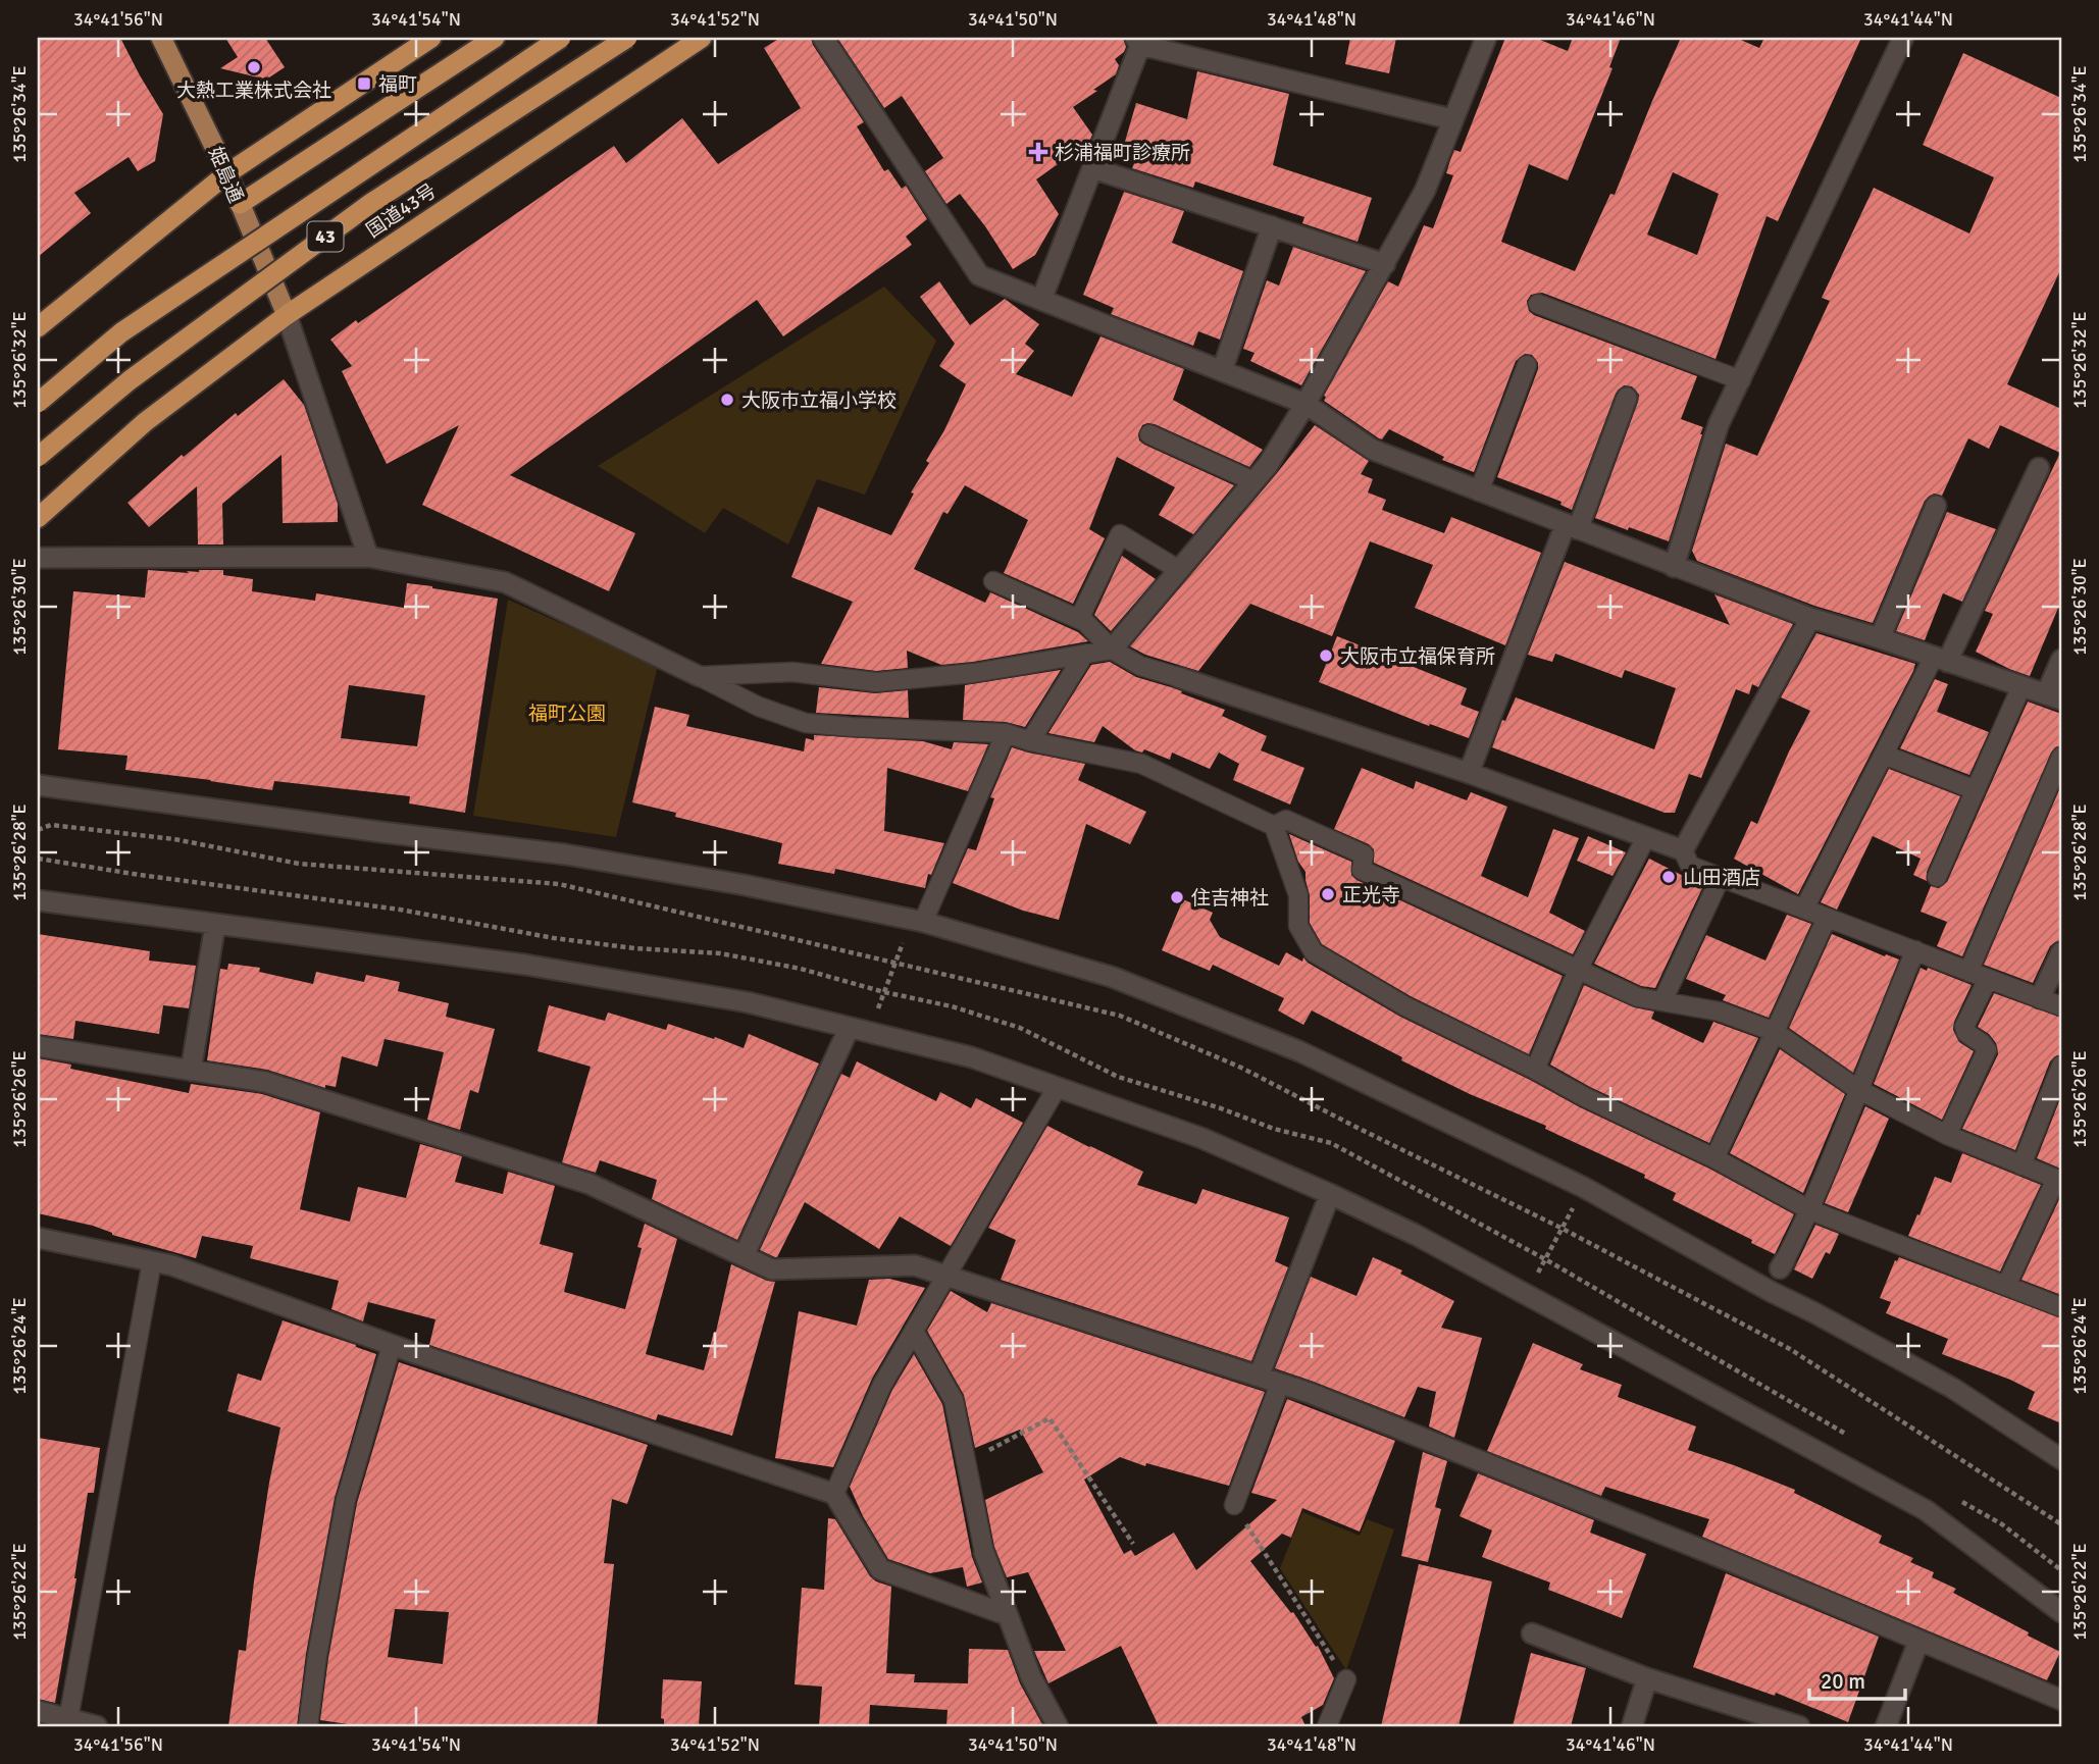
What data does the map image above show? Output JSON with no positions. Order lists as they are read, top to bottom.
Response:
{
  "streets": {
    "highway": ["国道43号", "43"],
    "main road": ["姫島通"]
  },
  "crossings": [
    ["姫島通", "国道43号"]
  ],
  "parks": ["福町公園"],
  "places": {
    "other": [
      "大熱工業株式会社",
      "大阪市立福小学校",
      "大阪市立福保育所",
      "山田酒店",
      "正光寺",
      "住吉神社"
    ],
    "transit": ["福町"],
    "health": ["杉浦福町診療所"]
  },
  "scale_bar": "20 m",
  "coordinates": [
    "34°41'56\"N",
    "34°41'54\"N",
    "34°41'52\"N",
    "34°41'50\"N",
    "34°41'48\"N",
    "34°41'46\"N",
    "34°41'44\"N",
    "135°26'34\"E",
    "135°26'32\"E",
    "135°26'30\"E",
    "135°26'28\"E",
    "135°26'26\"E",
    "135°26'24\"E",
    "135°26'22\"E"
  ]
}
